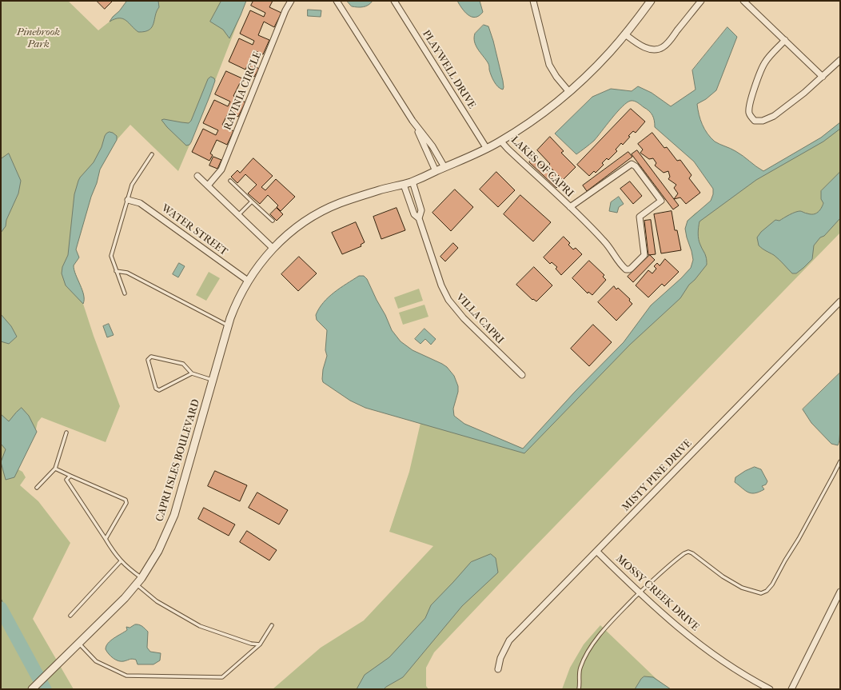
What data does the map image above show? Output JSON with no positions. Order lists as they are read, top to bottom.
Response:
{
  "streets": {
    "street": [
      "PLAYWELL DRIVE",
      "RAVINIA CIRCLE",
      "LAKES OF CAPRI",
      "WATER STREET",
      "VILLA CAPRI",
      "CAPRI ISLES BOULEVARD",
      "MISTY PINE DRIVE",
      "MOSSY CREEK DRIVE"
    ]
  },
  "crossings": [
    ["PLAYWELL DRIVE", "CAPRI ISLES BOULEVARD"],
    ["LAKES OF CAPRI", "CAPRI ISLES BOULEVARD"],
    ["WATER STREET", "CAPRI ISLES BOULEVARD"],
    ["MISTY PINE DRIVE", "MOSSY CREEK DRIVE"]
  ],
  "parks": ["Pinebrook Park"]
}
